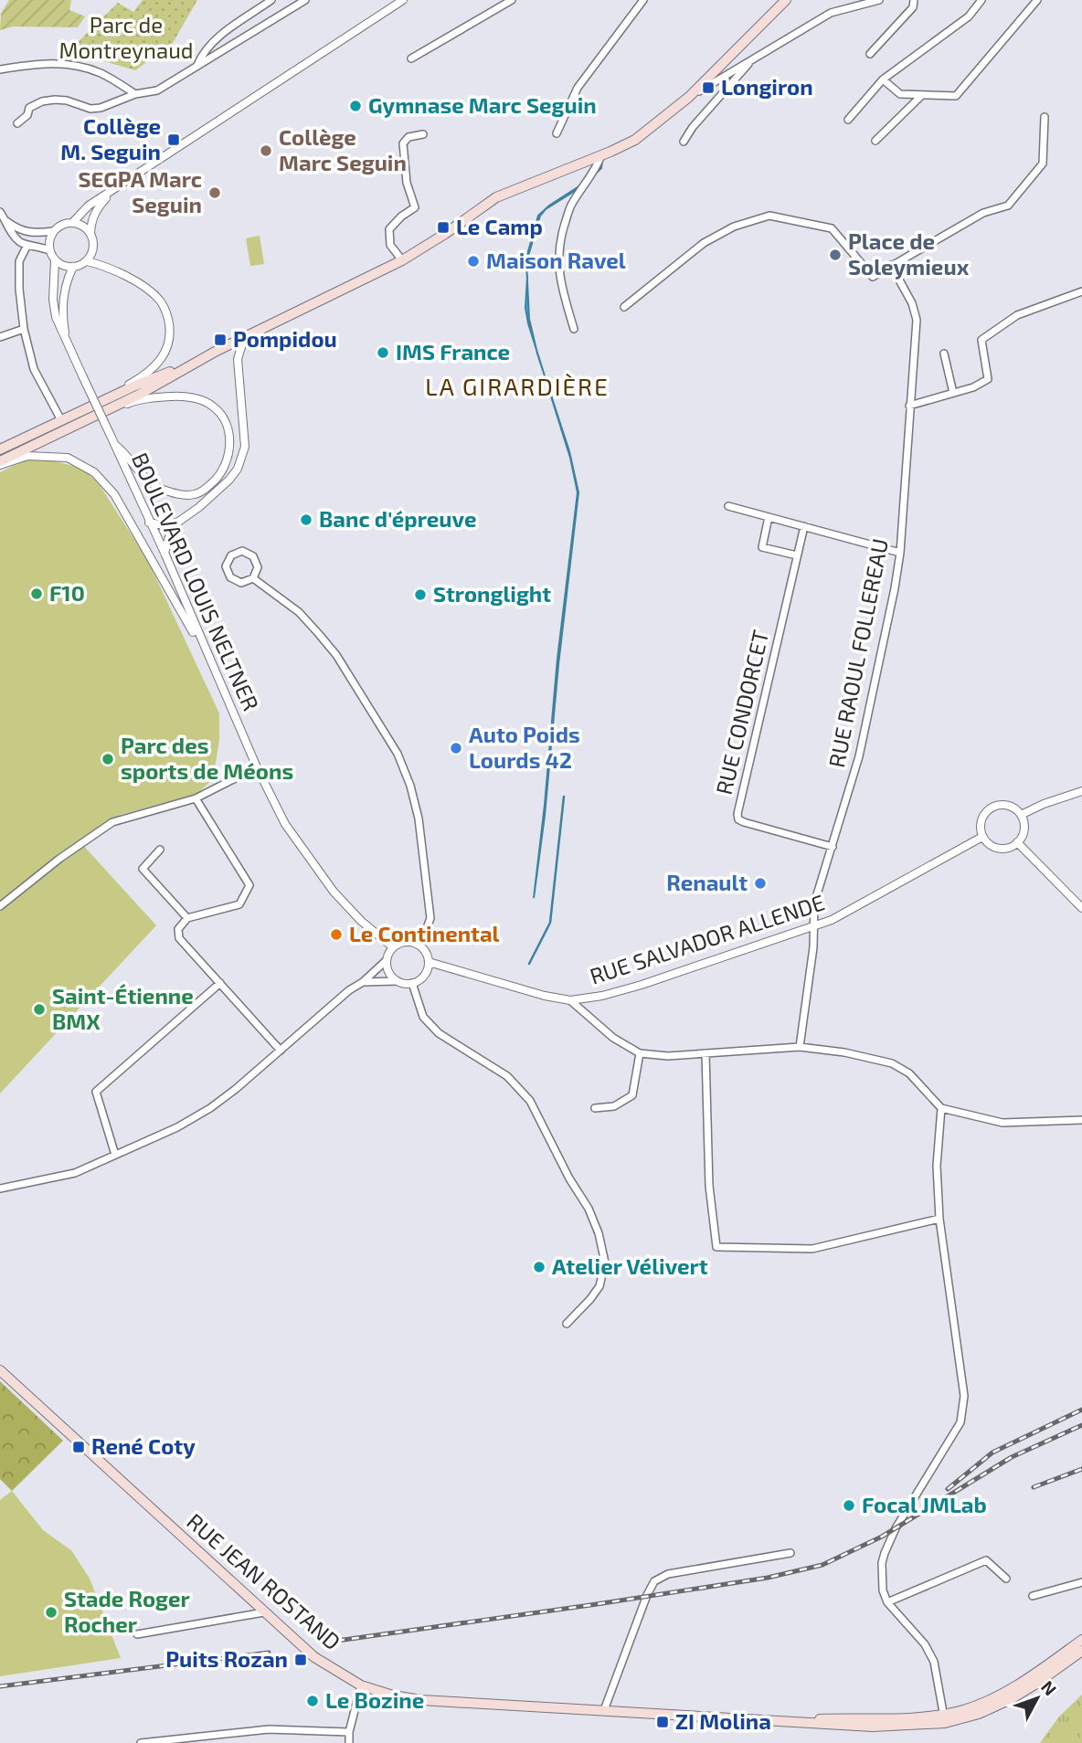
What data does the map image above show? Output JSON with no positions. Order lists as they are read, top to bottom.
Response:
{
  "streets": {
    "main road": ["RUE JEAN ROSTAND"],
    "street": [
      "BOULEVARD LOUIS NELTNER",
      "RUE RAOUL FOLLEREAU",
      "RUE CONDORCET",
      "RUE SALVADOR ALLENDE"
    ]
  },
  "crossings": [
    ["BOULEVARD LOUIS NELTNER", "RUE SALVADOR ALLENDE"],
    ["RUE RAOUL FOLLEREAU", "RUE CONDORCET"],
    ["RUE RAOUL FOLLEREAU", "RUE SALVADOR ALLENDE"]
  ],
  "districts": ["LA GIRARDIÈRE"],
  "parks": ["Parc de Montreynaud"],
  "places": {
    "transit": [
      "Longiron",
      "Collège M. Seguin",
      "Le Camp",
      "Pompidou",
      "René Coty",
      "Puits Rozan",
      "ZI Molina"
    ],
    "other": [
      "Gymnase Marc Seguin",
      "Collège Marc Seguin",
      "SEGPA Marc Seguin",
      "Place de Soleymieux",
      "Maison Ravel",
      "IMS France",
      "Banc d'épreuve",
      "F10",
      "Stronglight",
      "Auto Poids Lourds 42",
      "Parc des sports de Méons",
      "Renault",
      "Le Continental",
      "Saint-Étienne BMX",
      "Atelier Vélivert",
      "Focal JMLab",
      "Stade Roger Rocher",
      "Le Bozine"
    ]
  },
  "north": "top right"
}
